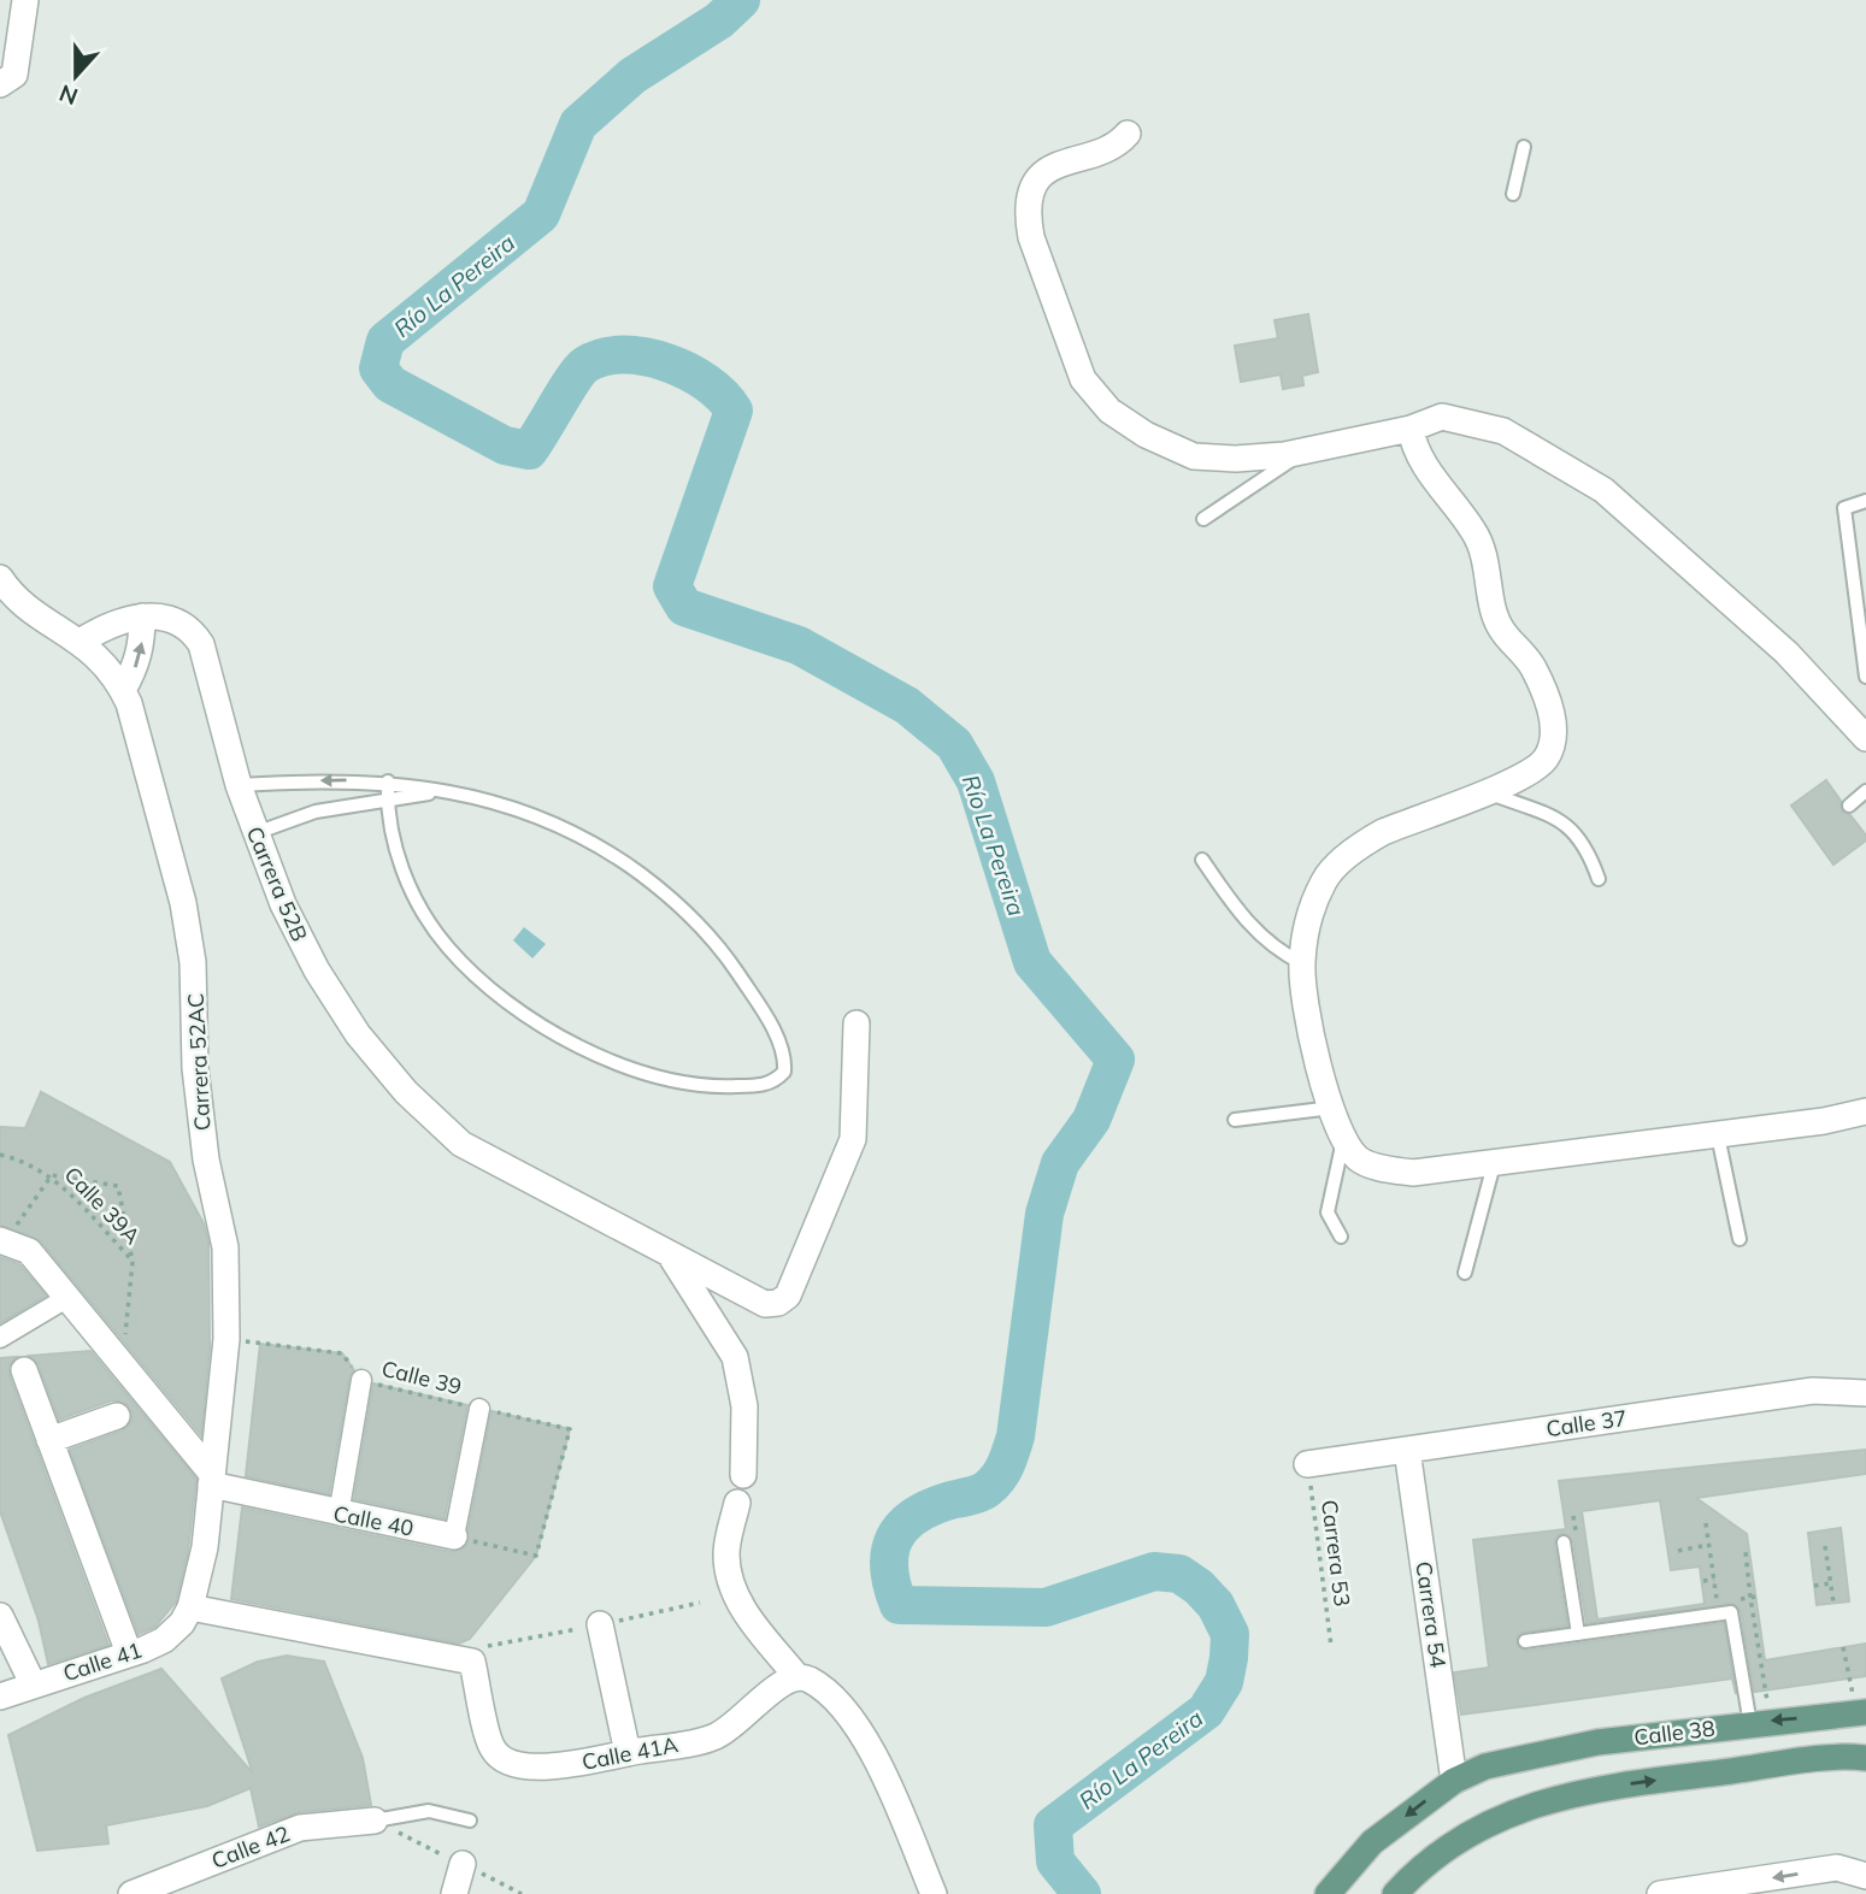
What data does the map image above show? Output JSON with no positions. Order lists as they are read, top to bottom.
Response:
{
  "streets": {
    "main road": ["Calle 38"],
    "street": [
      "Carrera 52B",
      "Carrera 52AC",
      "Calle 37",
      "Calle 40",
      "Carrera 54",
      "Calle 41",
      "Calle 41A",
      "Calle 42"
    ],
    "path": ["Calle 39A", "Calle 39", "Carrera 53"]
  },
  "crossings": [
    ["Carrera 52B", "Carrera 52AC"],
    ["Carrera 52AC", "Calle 39"],
    ["Carrera 52AC", "Calle 40"],
    ["Carrera 52AC", "Calle 41"],
    ["Carrera 52AC", "Calle 41A"],
    ["Calle 39", "Calle 40"],
    ["Calle 37", "Carrera 53"],
    ["Calle 37", "Carrera 54"],
    ["Carrera 54", "Calle 38"],
    ["Calle 41", "Calle 41A"]
  ],
  "water": ["Río La Pereira"],
  "north": "bottom"
}
